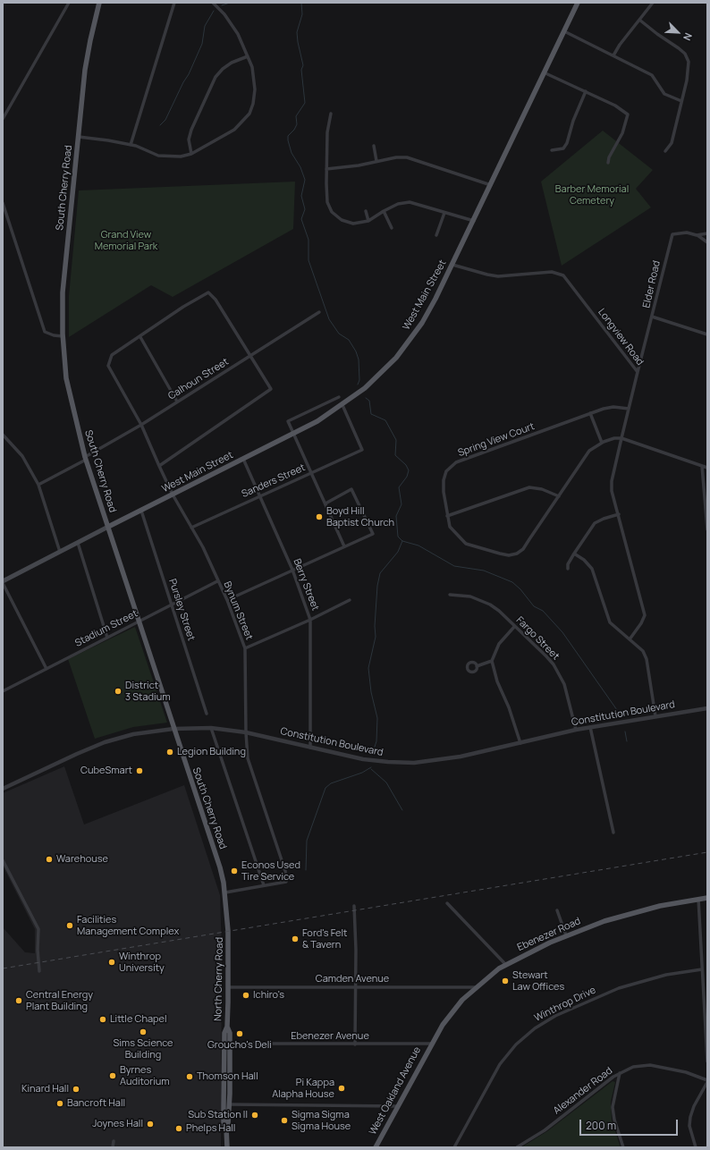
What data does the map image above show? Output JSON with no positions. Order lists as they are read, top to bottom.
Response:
{
  "streets": {
    "main road": [
      "South Cherry Road",
      "West Main Street",
      "Ebenezer Road",
      "North Cherry Road",
      "West Oakland Avenue"
    ],
    "street": [
      "Elder Road",
      "Longview Road",
      "Calhoun Street",
      "Spring View Court",
      "Sanders Street",
      "Berry Street",
      "Pursley Street",
      "Bynum Street",
      "Stadium Street",
      "Fargo Street",
      "Constitution Boulevard",
      "Camden Avenue",
      "Winthrop Drive",
      "Ebenezer Avenue",
      "Alexander Road"
    ]
  },
  "crossings": [
    ["South Cherry Road", "West Main Street"],
    ["South Cherry Road", "Calhoun Street"],
    ["South Cherry Road", "Stadium Street"],
    ["South Cherry Road", "Constitution Boulevard"],
    ["South Cherry Road", "North Cherry Road"],
    ["Elder Road", "Longview Road"],
    ["West Main Street", "Longview Road"],
    ["West Main Street", "Sanders Street"],
    ["West Main Street", "Berry Street"],
    ["West Main Street", "Pursley Street"],
    ["West Main Street", "Bynum Street"],
    ["Longview Road", "Spring View Court"],
    ["Calhoun Street", "Bynum Street"],
    ["Sanders Street", "Berry Street"],
    ["Sanders Street", "Bynum Street"],
    ["Berry Street", "Constitution Boulevard"],
    ["Pursley Street", "Stadium Street"],
    ["Bynum Street", "Stadium Street"],
    ["Bynum Street", "Constitution Boulevard"],
    ["Fargo Street", "Constitution Boulevard"],
    ["Ebenezer Road", "Camden Avenue"],
    ["Ebenezer Road", "Ebenezer Avenue"],
    ["Ebenezer Road", "West Oakland Avenue"],
    ["North Cherry Road", "Camden Avenue"],
    ["North Cherry Road", "Ebenezer Avenue"],
    ["Ebenezer Avenue", "West Oakland Avenue"]
  ],
  "parks": ["Barber Memorial Cemetery", "Grand View Memorial Park"],
  "places": [
    "Boyd Hill Baptist Church",
    "District 3 Stadium",
    "Legion Building",
    "CubeSmart",
    "Warehouse",
    "Econos Used Tire Service",
    "Facilities Management Complex",
    "Ford's Felt & Tavern",
    "Winthrop University",
    "Stewart Law Offices",
    "Ichiro's",
    "Central Energy Plant Building",
    "Little Chapel",
    "Sims Science Building",
    "Groucho's Deli",
    "Byrnes Auditorium",
    "Thomson Hall",
    "Pi Kappa Alapha House",
    "Kinard Hall",
    "Bancroft Hall",
    "Sub Station II",
    "Sigma Sigma Sigma House",
    "Joynes Hall",
    "Phelps Hall"
  ],
  "scale_bar": "200 m",
  "north": "bottom right"
}
